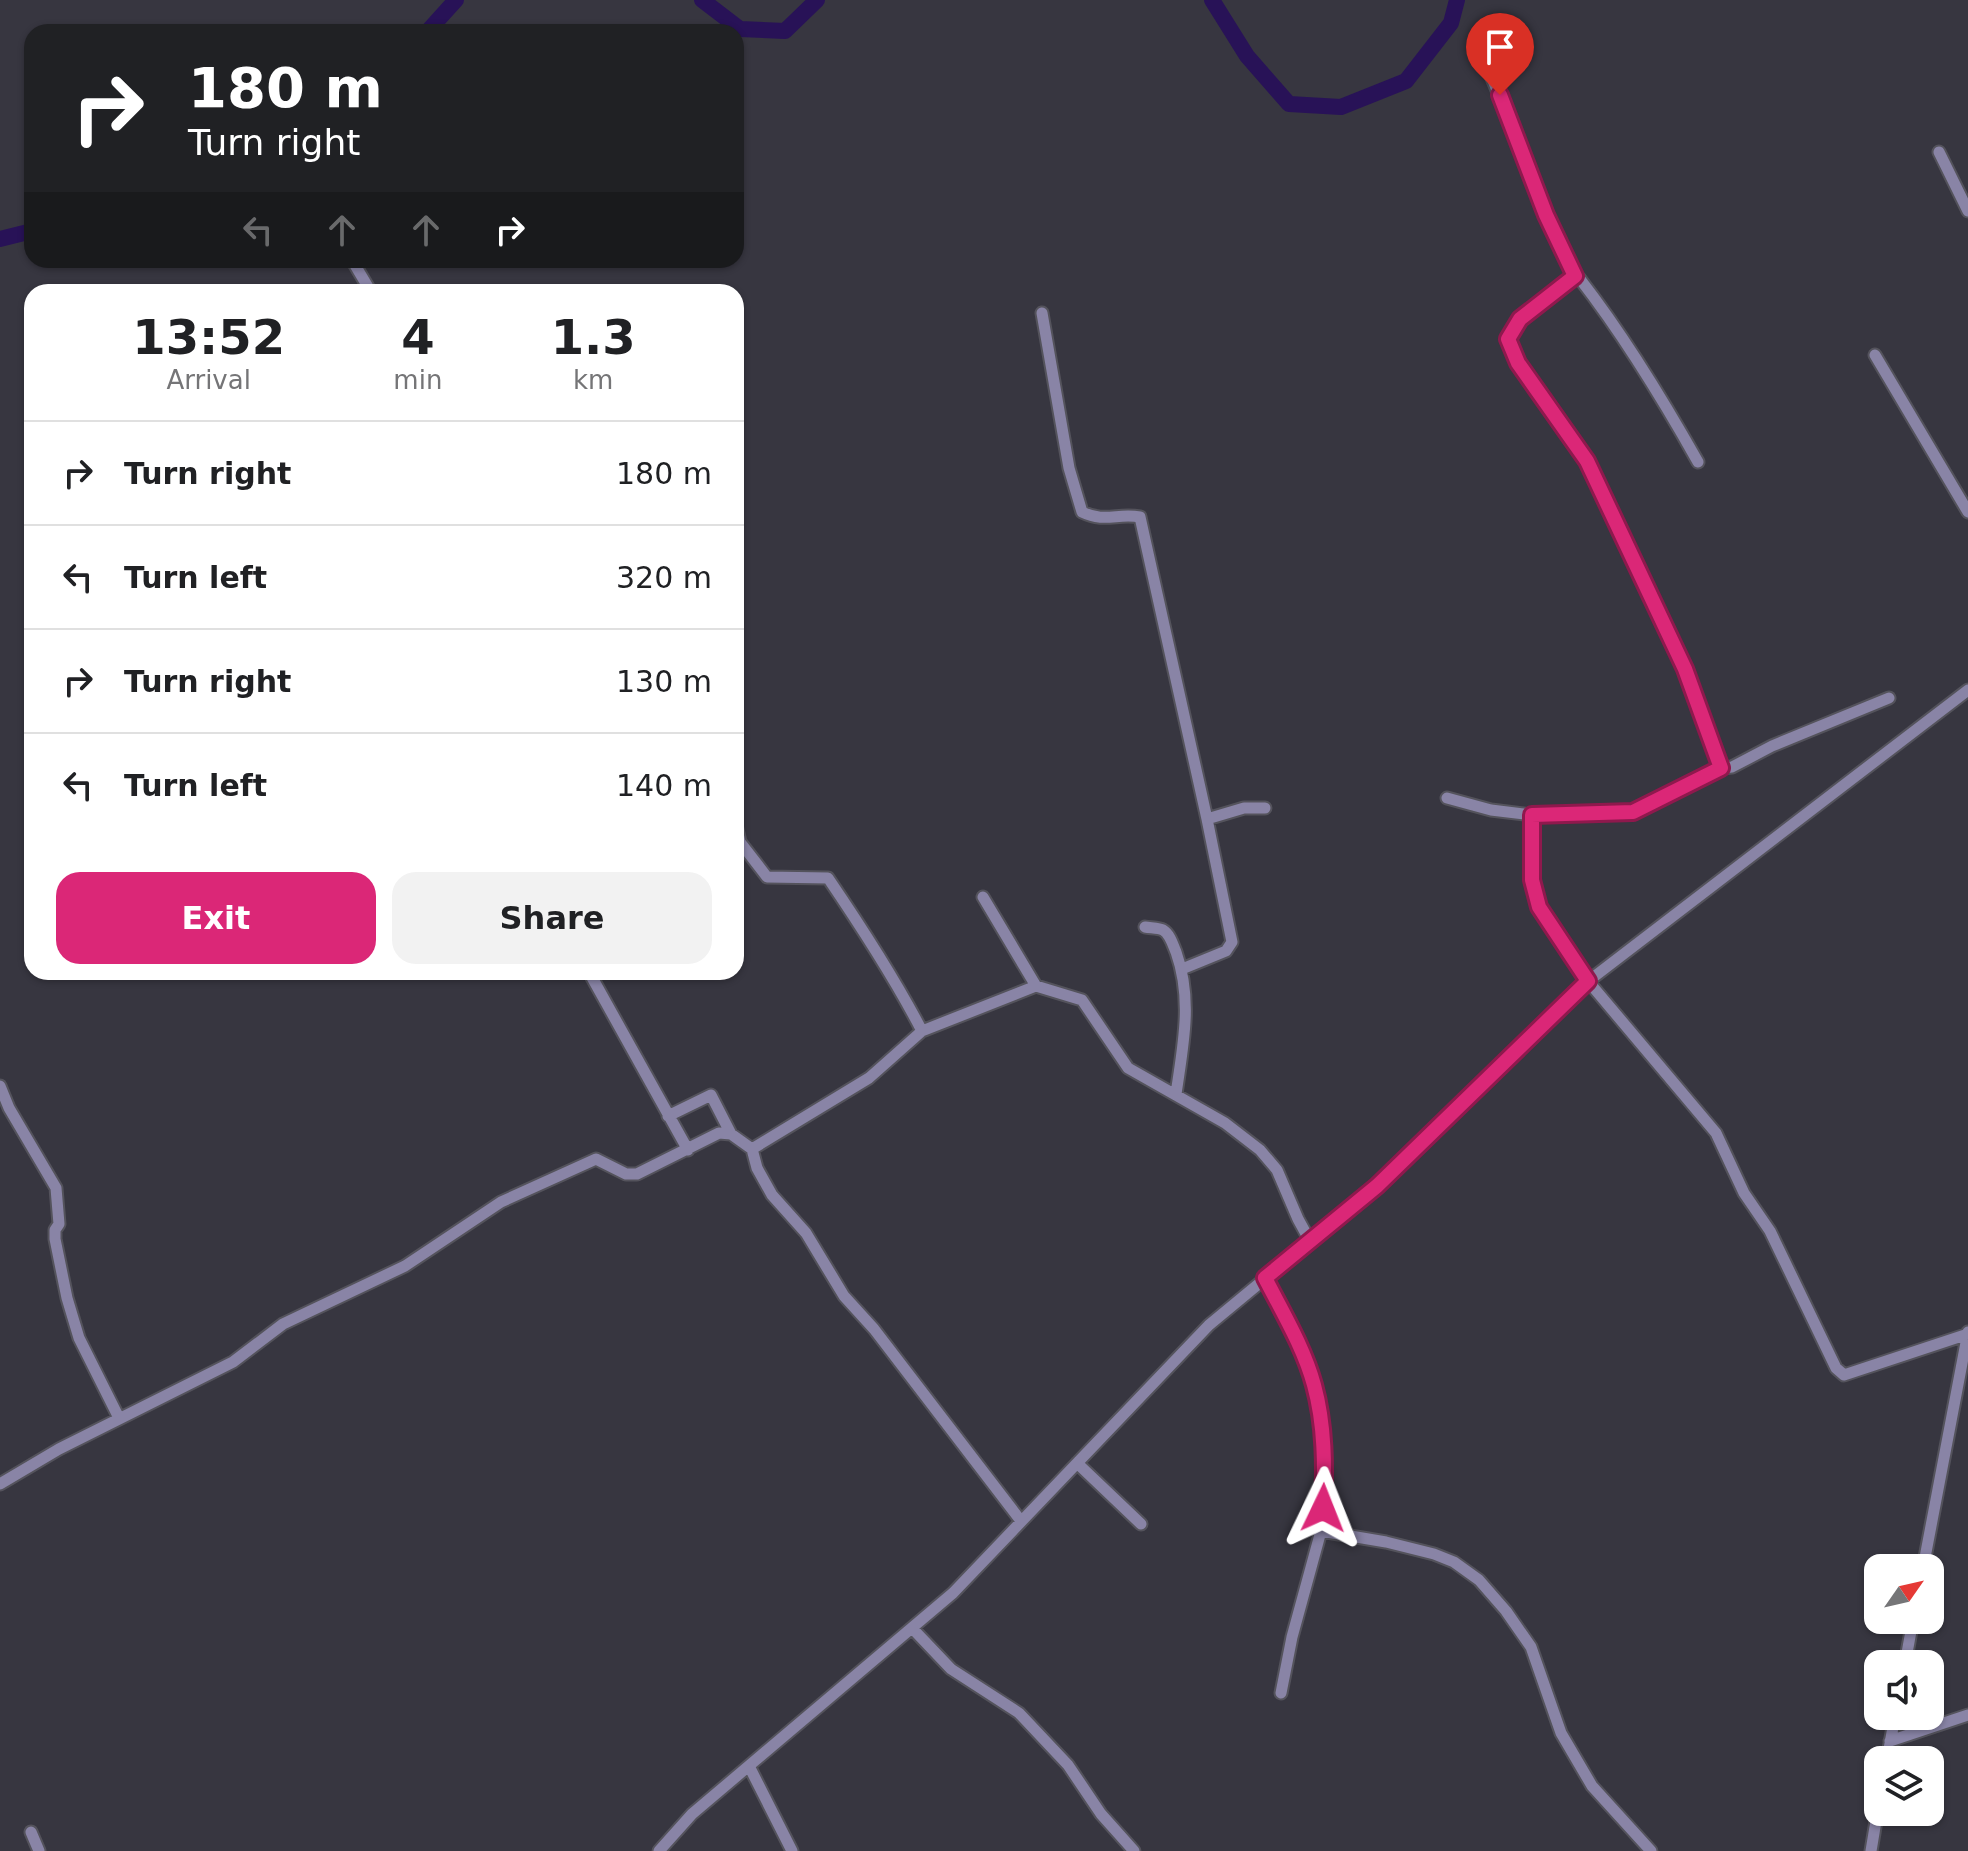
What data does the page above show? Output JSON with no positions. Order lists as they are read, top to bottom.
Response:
{
  "north": "top right",
  "page": {
    "turn": ["180 m", "Turn right"],
    "eta": [
      "13:52",
      "Arrival",
      "4",
      "min",
      "1.3",
      "km"
    ],
    "list": [
      {
        "name": "Turn right",
        "value": "180 m"
      },
      {
        "name": "Turn left",
        "value": "320 m"
      },
      {
        "name": "Turn right",
        "value": "130 m"
      },
      {
        "name": "Turn left",
        "value": "140 m"
      }
    ],
    "buttons": ["Exit", "Share"]
  }
}
